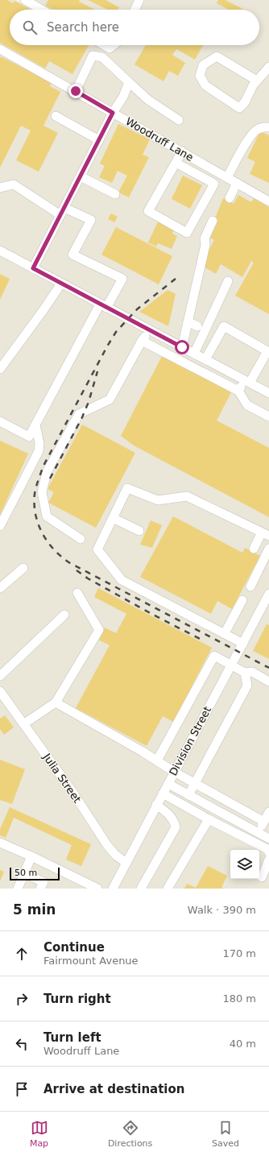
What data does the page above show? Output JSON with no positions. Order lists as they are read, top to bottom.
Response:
{
  "streets": {
    "street": ["Woodruff Lane", "Division Street", "Julia Street"]
  },
  "crossings": [
    ["Division Street", "Julia Street"]
  ],
  "scale_bar": "50 m",
  "page": {
    "search": "Search here",
    "scale": "50 m",
    "heading": ["5 min", "Walk · 390 m"],
    "list": [
      ["Continue", "Fairmount Avenue", "170 m"],
      ["Turn right", "180 m"],
      ["Turn left", "Woodruff Lane", "40 m"],
      "Arrive at destination"
    ],
    "nav": ["Map", "Directions", "Saved"]
  }
}
